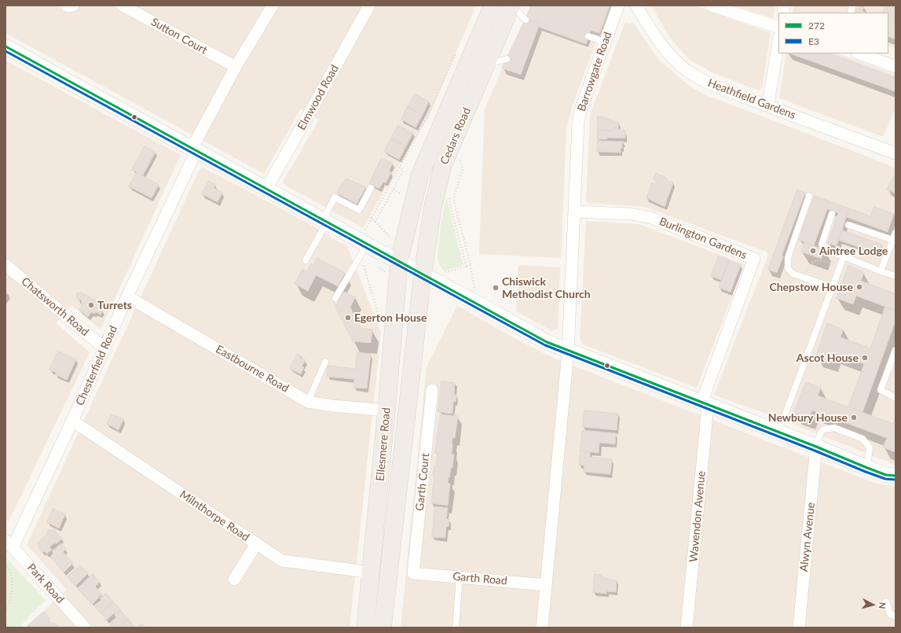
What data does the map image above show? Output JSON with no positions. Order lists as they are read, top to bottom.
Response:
{
  "streets": {
    "highway": ["Cedars Road", "Ellesmere Road"],
    "street": [
      "Sutton Court",
      "Barrowgate Road",
      "Elmwood Road",
      "Heathfield Gardens",
      "Burlington Gardens",
      "Chatsworth Road",
      "Chesterfield Road",
      "Eastbourne Road",
      "Garth Court",
      "Milnthorpe Road",
      "Wavendon Avenue",
      "Alwyn Avenue",
      "Garth Road",
      "Park Road"
    ]
  },
  "crossings": [
    ["Sutton Court", "Chesterfield Road"],
    ["Barrowgate Road", "Burlington Gardens"],
    ["Barrowgate Road", "Garth Road"],
    ["Cedars Road", "Ellesmere Road"],
    ["Burlington Gardens", "Wavendon Avenue"],
    ["Chatsworth Road", "Chesterfield Road"],
    ["Chesterfield Road", "Eastbourne Road"],
    ["Chesterfield Road", "Milnthorpe Road"],
    ["Chesterfield Road", "Park Road"],
    ["Eastbourne Road", "Ellesmere Road"],
    ["Ellesmere Road", "Milnthorpe Road"],
    ["Garth Court", "Garth Road"]
  ],
  "places": [
    "Aintree Lodge",
    "Chepstow House",
    "Chiswick Methodist Church",
    "Turrets",
    "Egerton House",
    "Ascot House",
    "Newbury House"
  ],
  "lines": ["transit line 272", "transit line E3"],
  "legend": ["272", "E3"],
  "north": "right"
}
